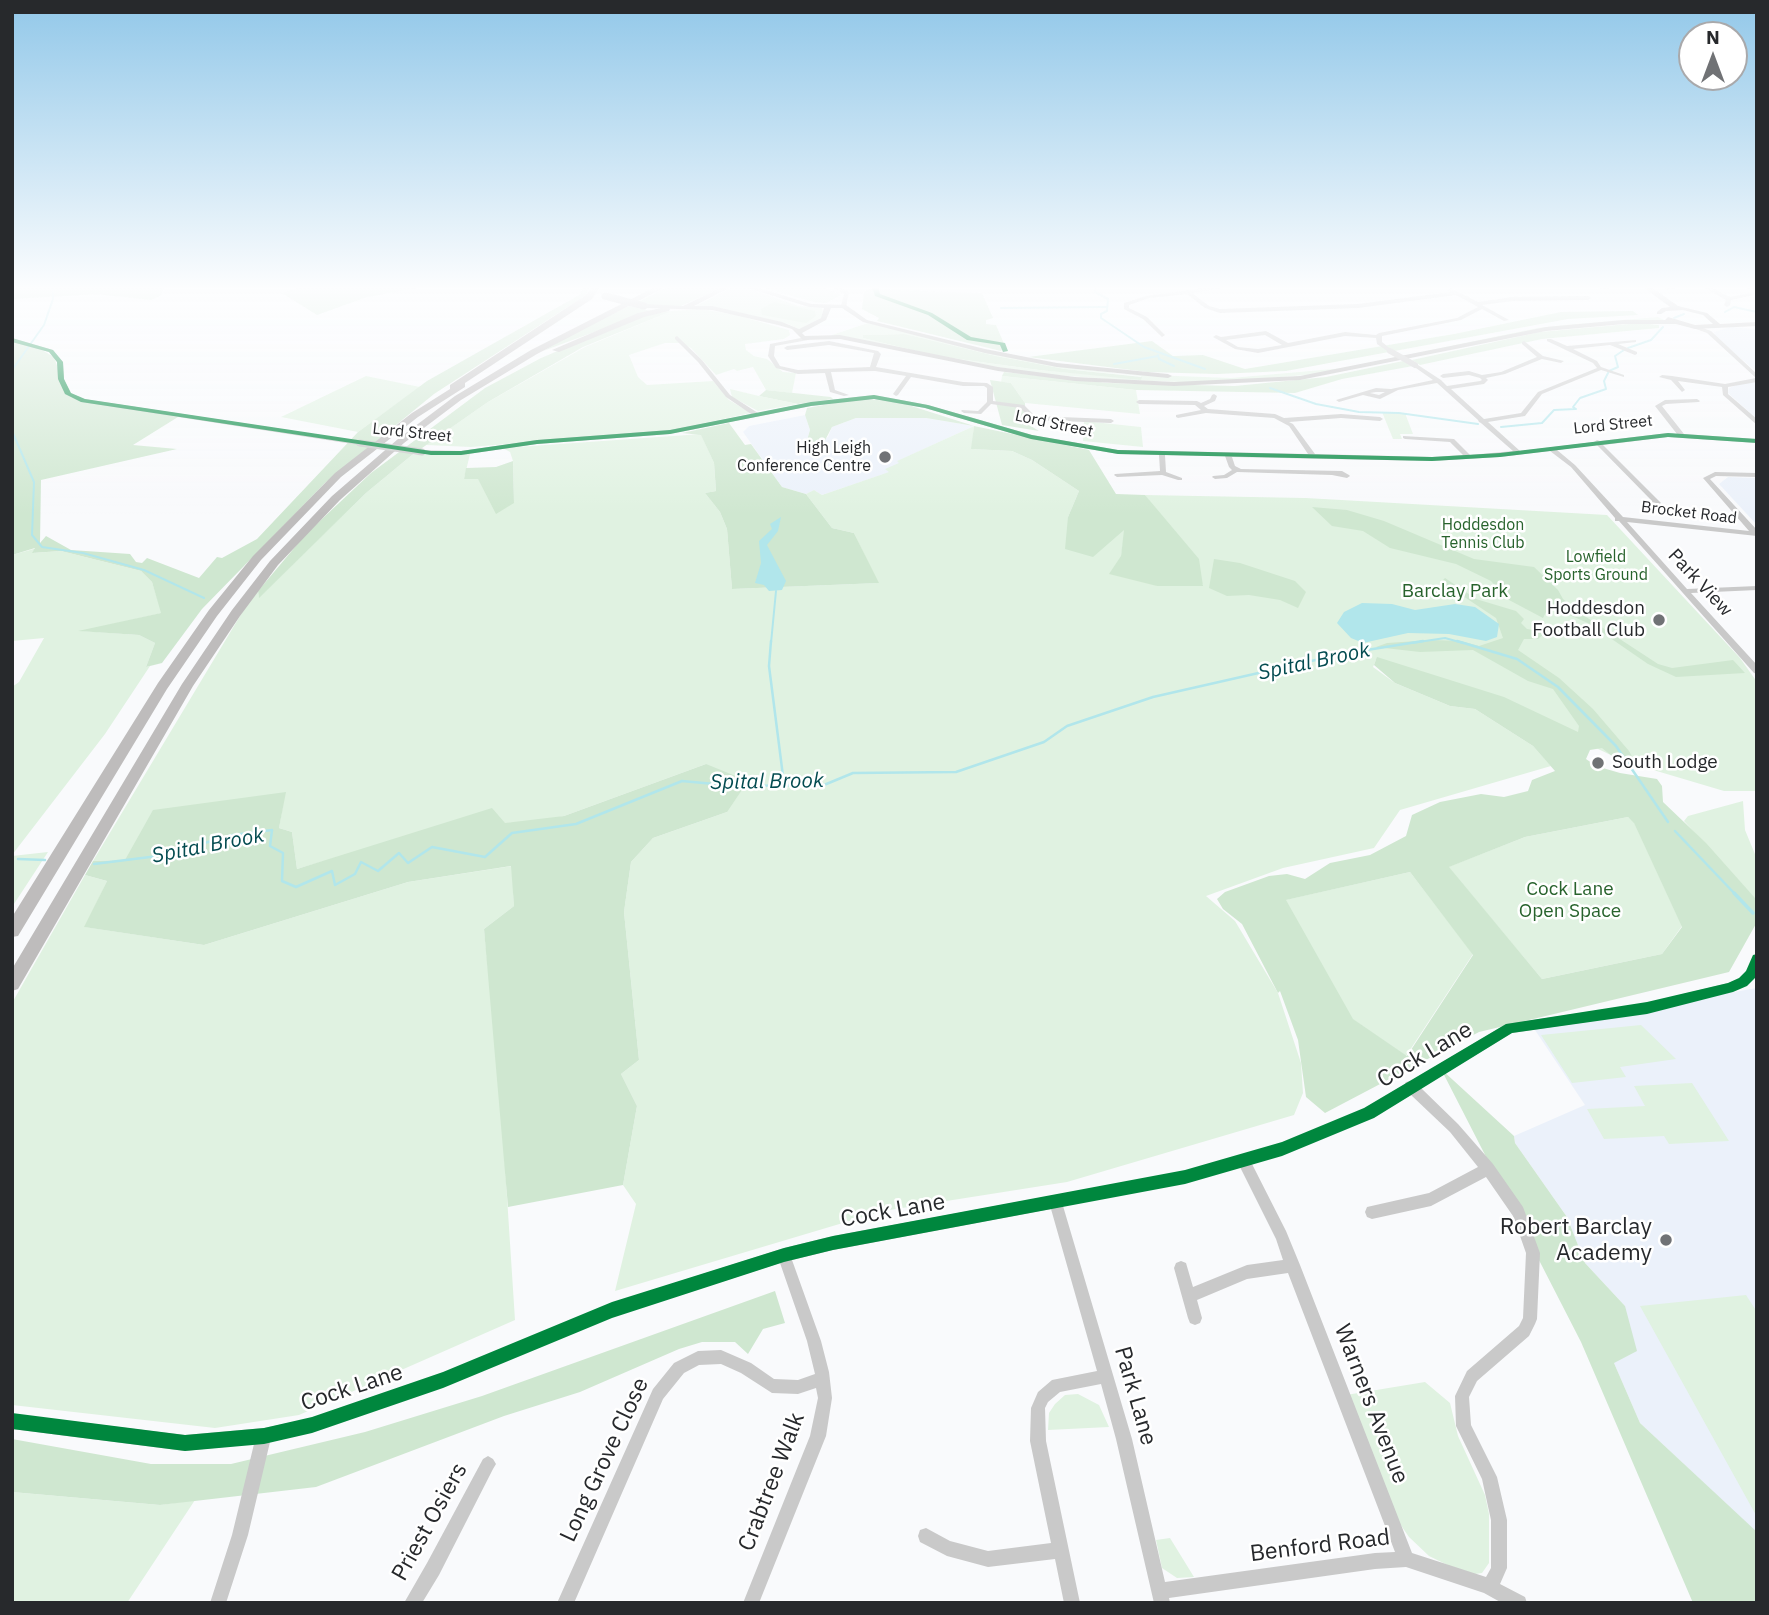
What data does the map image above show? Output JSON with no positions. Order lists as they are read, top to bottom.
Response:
{
  "streets": {
    "street": [
      "Lord Street",
      "Brocket Road",
      "Park View",
      "Cock Lane",
      "Park Lane",
      "Warners Avenue",
      "Long Grove Close",
      "Crabtree Walk",
      "Priest Osiers",
      "Benford Road"
    ]
  },
  "crossings": [
    ["Lord Street", "Park View"],
    ["Brocket Road", "Park View"],
    ["Cock Lane", "Park Lane"],
    ["Cock Lane", "Warners Avenue"],
    ["Cock Lane", "Crabtree Walk"],
    ["Park Lane", "Benford Road"],
    ["Warners Avenue", "Benford Road"],
    ["Long Grove Close", "Crabtree Walk"]
  ],
  "water": ["Spital Brook"],
  "parks": [
    "Hoddesdon Tennis Club",
    "Lowfield Sports Ground",
    "Barclay Park",
    "Cock Lane Open Space"
  ],
  "places": [
    "High Leigh Conference Centre",
    "Hoddesdon Football Club",
    "South Lodge",
    "Robert Barclay Academy"
  ],
  "north": "top"
}
